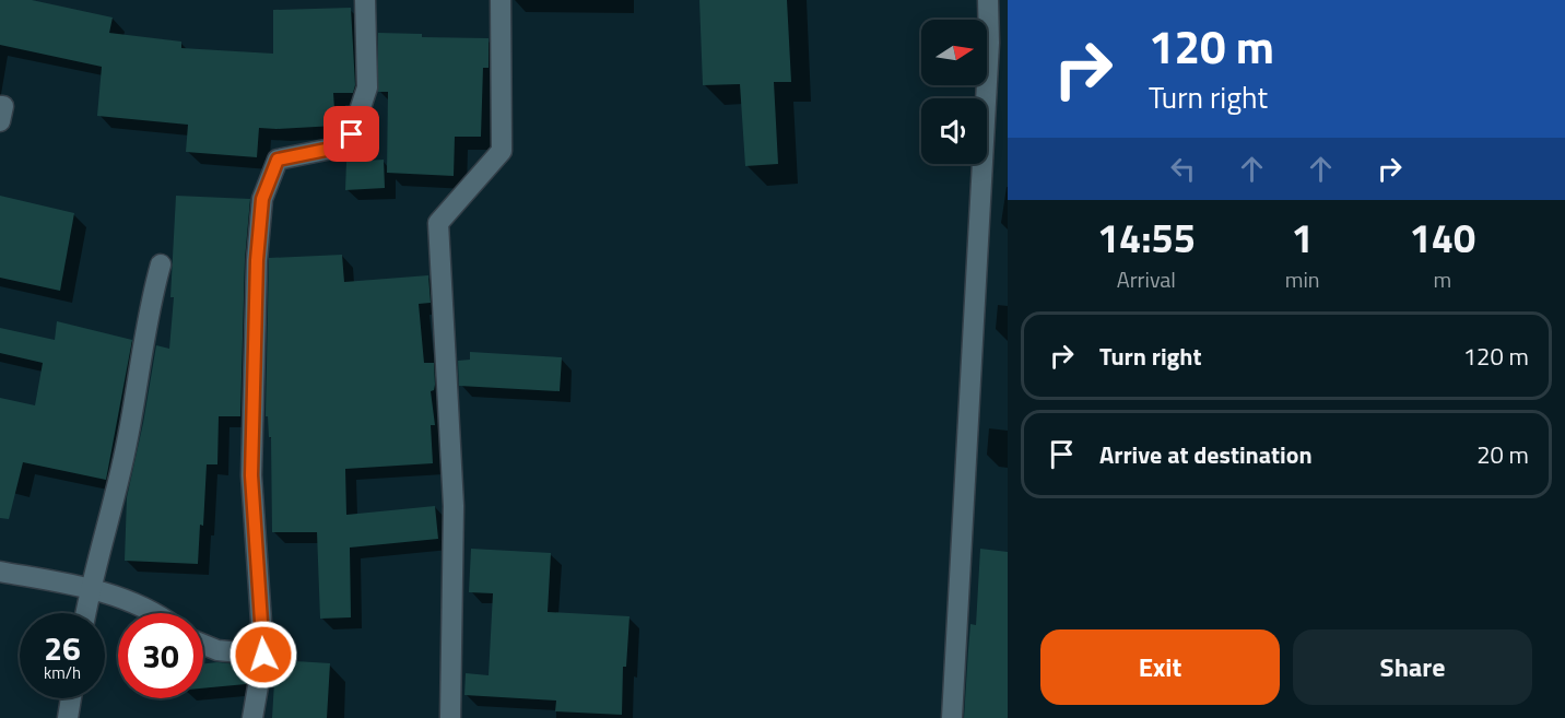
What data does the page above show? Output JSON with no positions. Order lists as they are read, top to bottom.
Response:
{
  "north": "right",
  "page": {
    "turn": ["120 m", "Turn right"],
    "eta": [
      "14:55",
      "Arrival",
      "1",
      "min",
      "140",
      "m"
    ],
    "list": [
      {
        "name": "Turn right",
        "value": "120 m"
      },
      {
        "name": "Arrive at destination",
        "value": "20 m"
      }
    ],
    "speed": "26 km/h",
    "limit": "30",
    "buttons": ["Exit", "Share"]
  }
}
